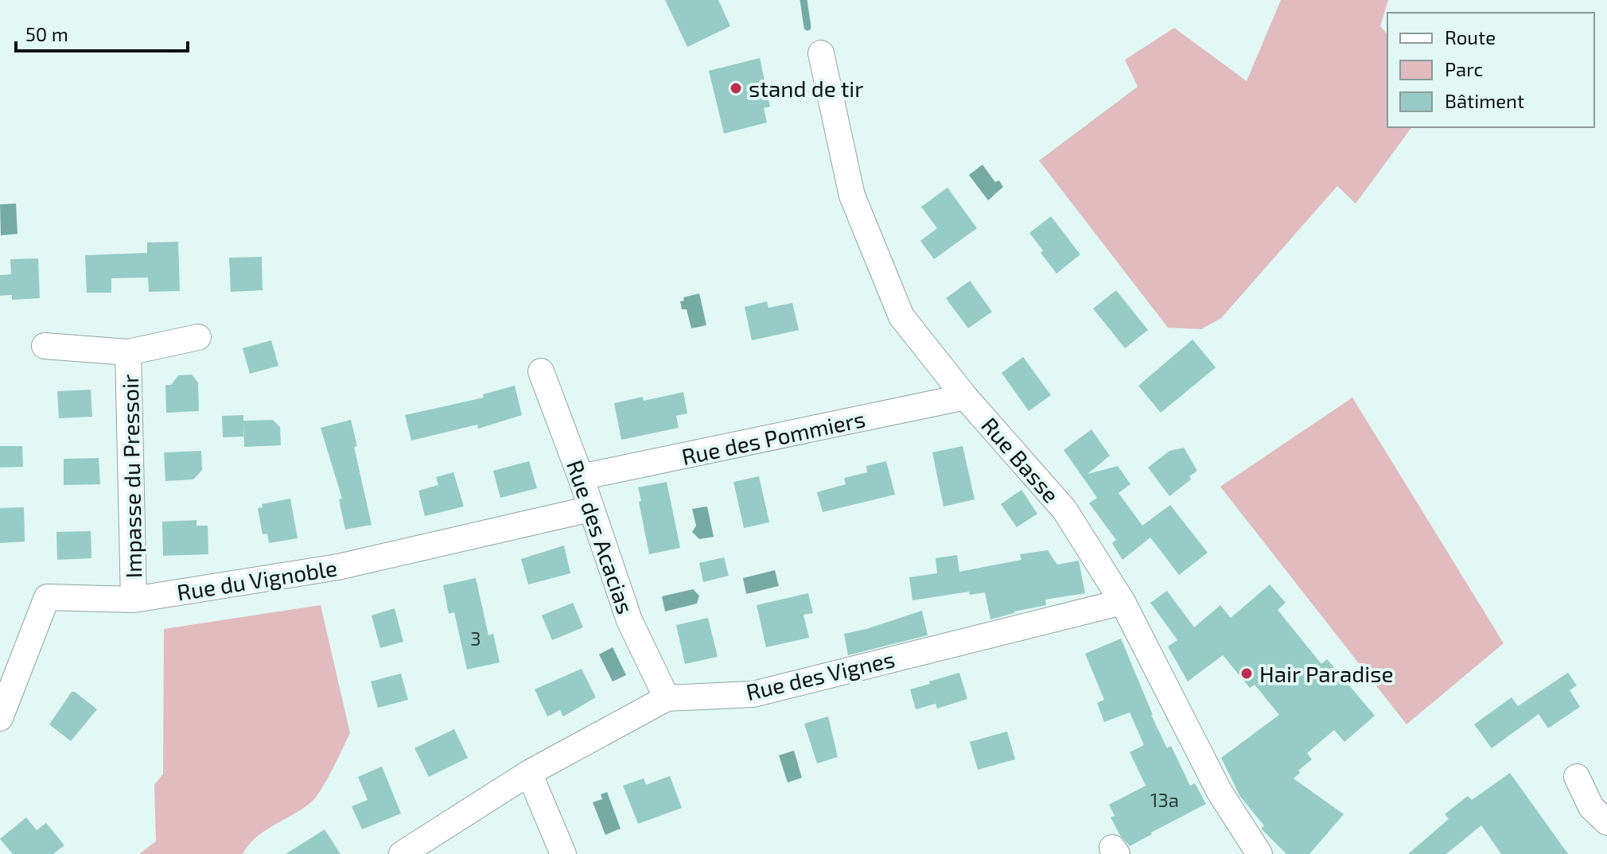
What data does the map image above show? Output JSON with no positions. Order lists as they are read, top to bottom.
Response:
{
  "streets": {
    "street": [
      "Rue des Pommiers",
      "Rue Basse",
      "Impasse du Pressoir",
      "Rue des Acacias",
      "Rue du Vignoble",
      "Rue des Vignes"
    ]
  },
  "crossings": [
    ["Rue des Pommiers", "Rue Basse"],
    ["Rue des Pommiers", "Rue des Acacias"],
    ["Rue Basse", "Rue des Vignes"],
    ["Impasse du Pressoir", "Rue du Vignoble"],
    ["Rue des Acacias", "Rue du Vignoble"],
    ["Rue des Acacias", "Rue des Vignes"]
  ],
  "places": ["stand de tir", "Hair Paradise"],
  "house_numbers": ["3", "13a"],
  "legend": ["Route", "Parc", "Bâtiment"],
  "scale_bar": "50 m"
}
